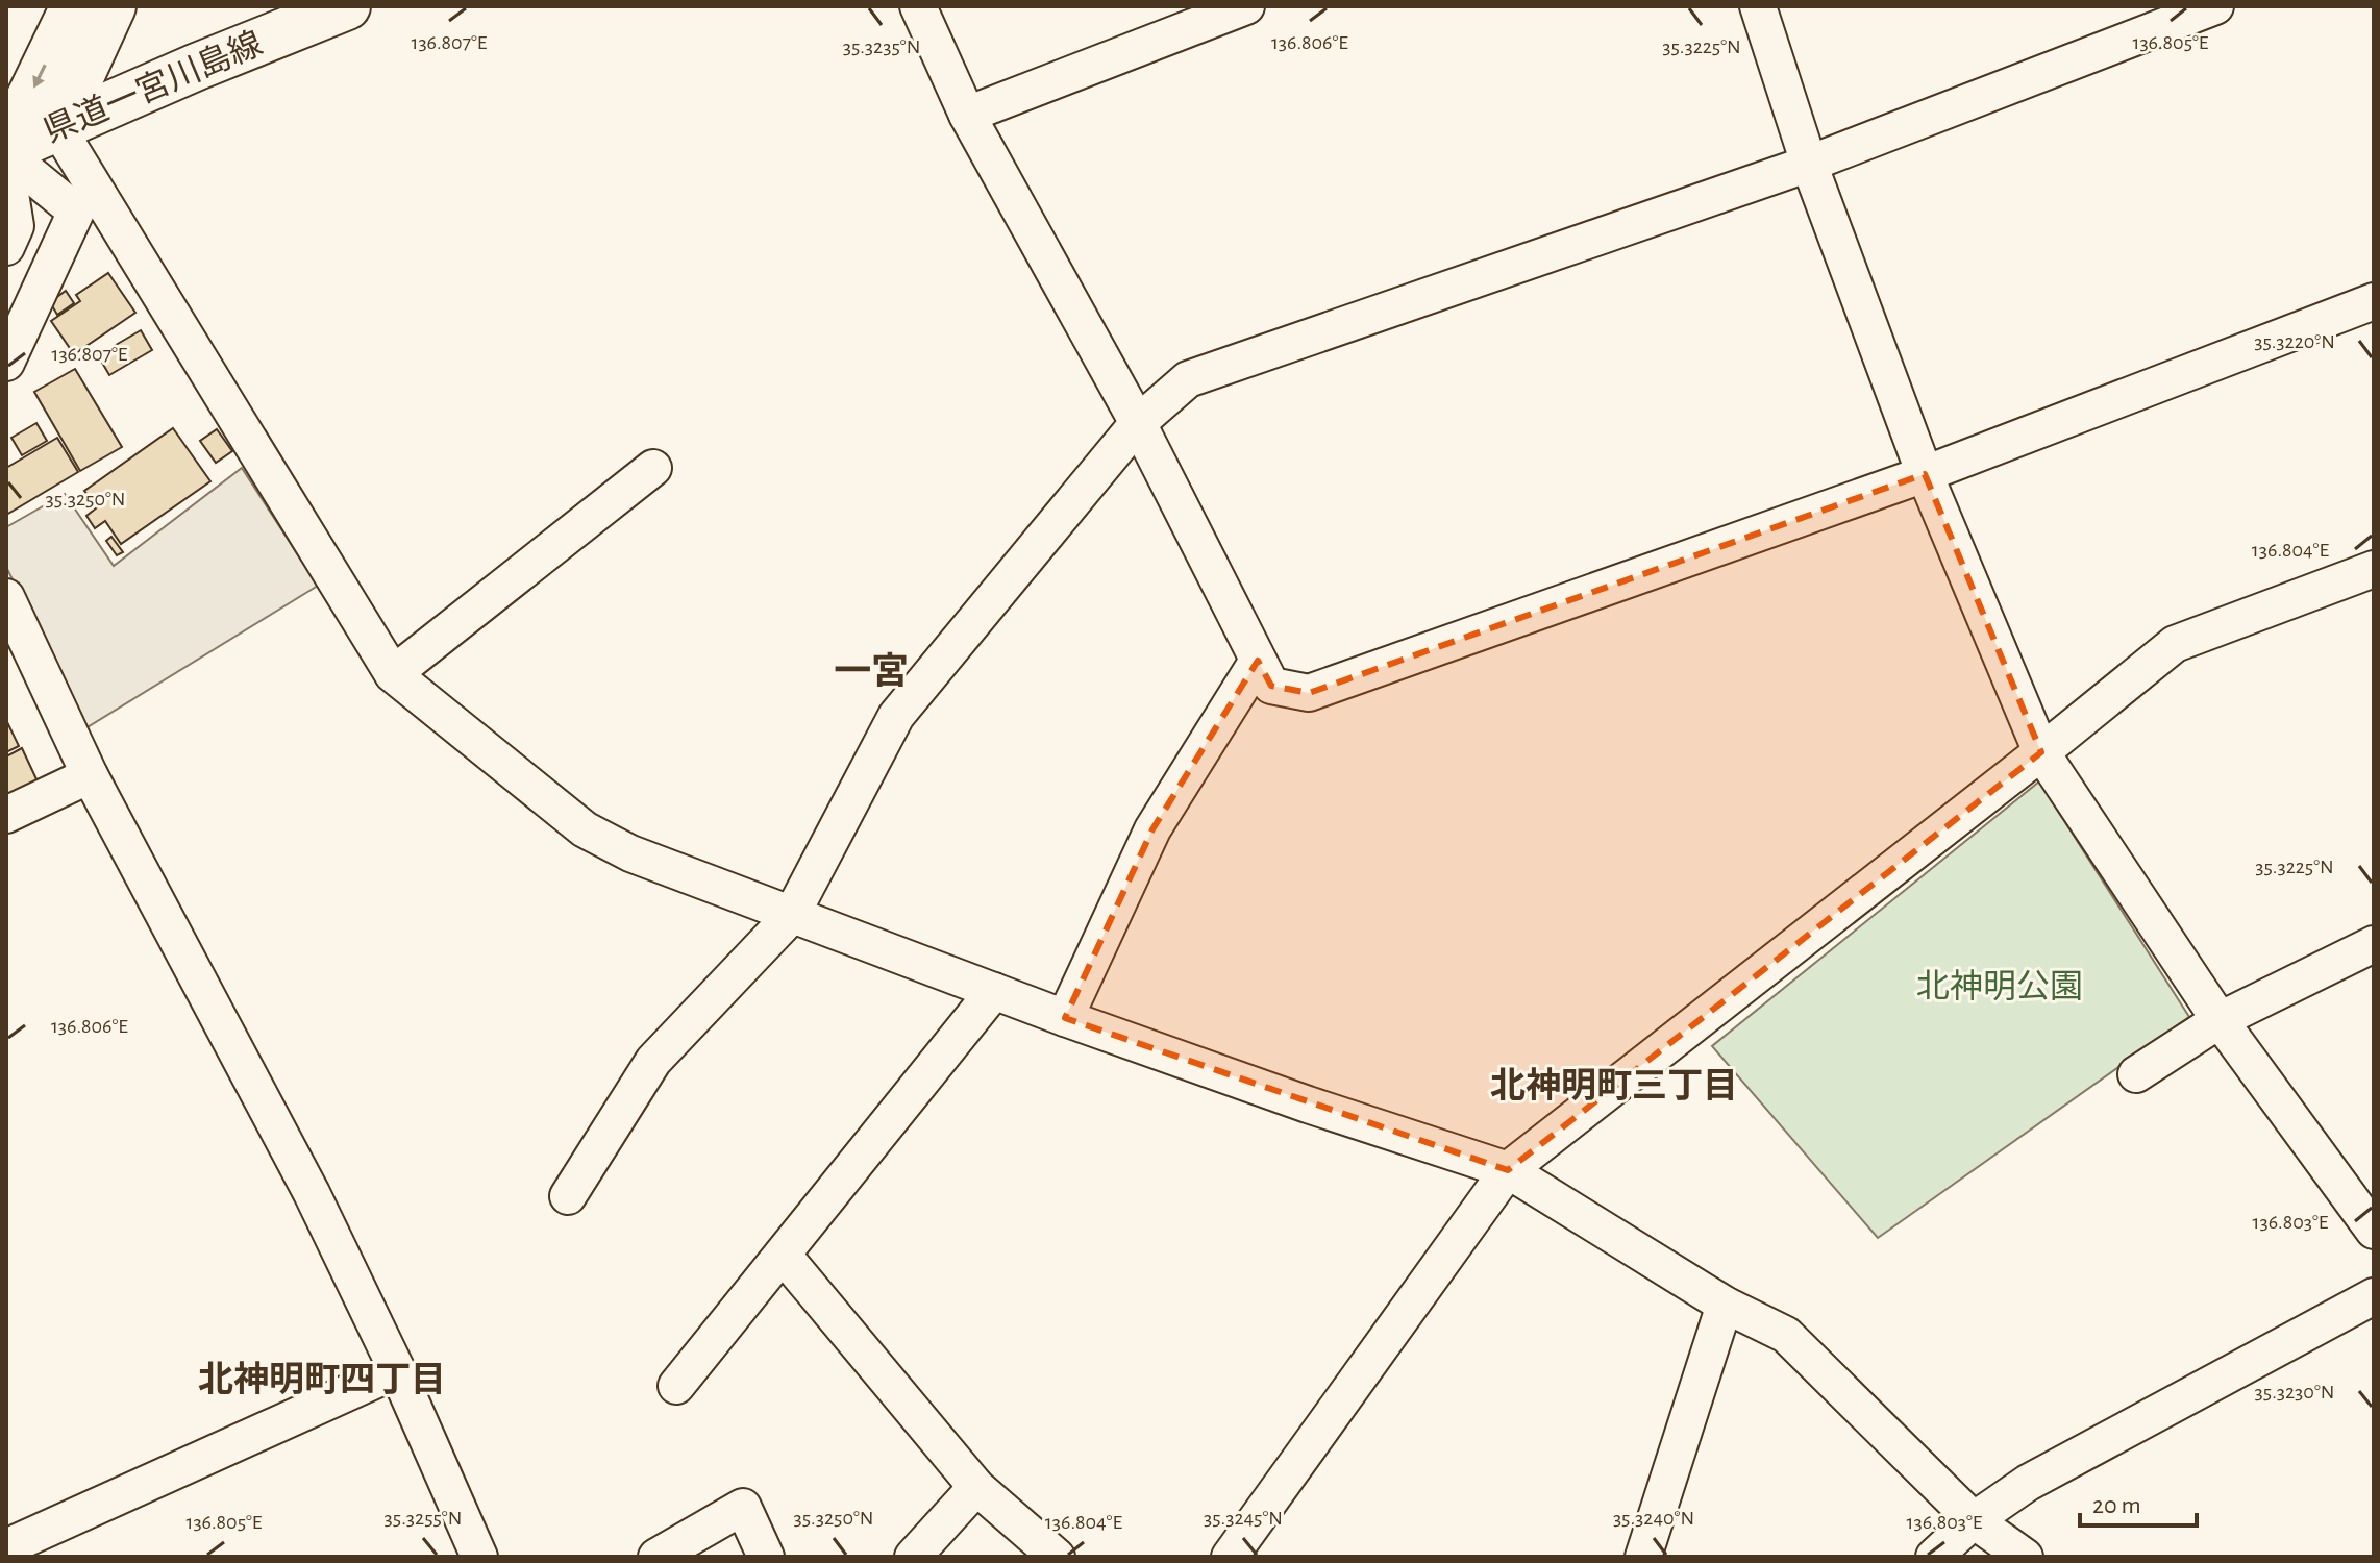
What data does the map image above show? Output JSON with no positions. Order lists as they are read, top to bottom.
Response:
{
  "streets": {
    "main road": ["県道一宮川島線"]
  },
  "districts": ["一宮", "北神明町三丁目", "北神明町四丁目"],
  "parks": ["北神明公園"],
  "scale_bar": "20 m",
  "coordinates": [
    "136.807°E",
    "136.806°E",
    "136.805°E",
    "35.3235°N",
    "35.3225°N",
    "35.3220°N",
    "35.3250°N",
    "136.804°E",
    "136.803°E",
    "35.3230°N",
    "35.3255°N",
    "35.3245°N",
    "35.3240°N"
  ]
}
